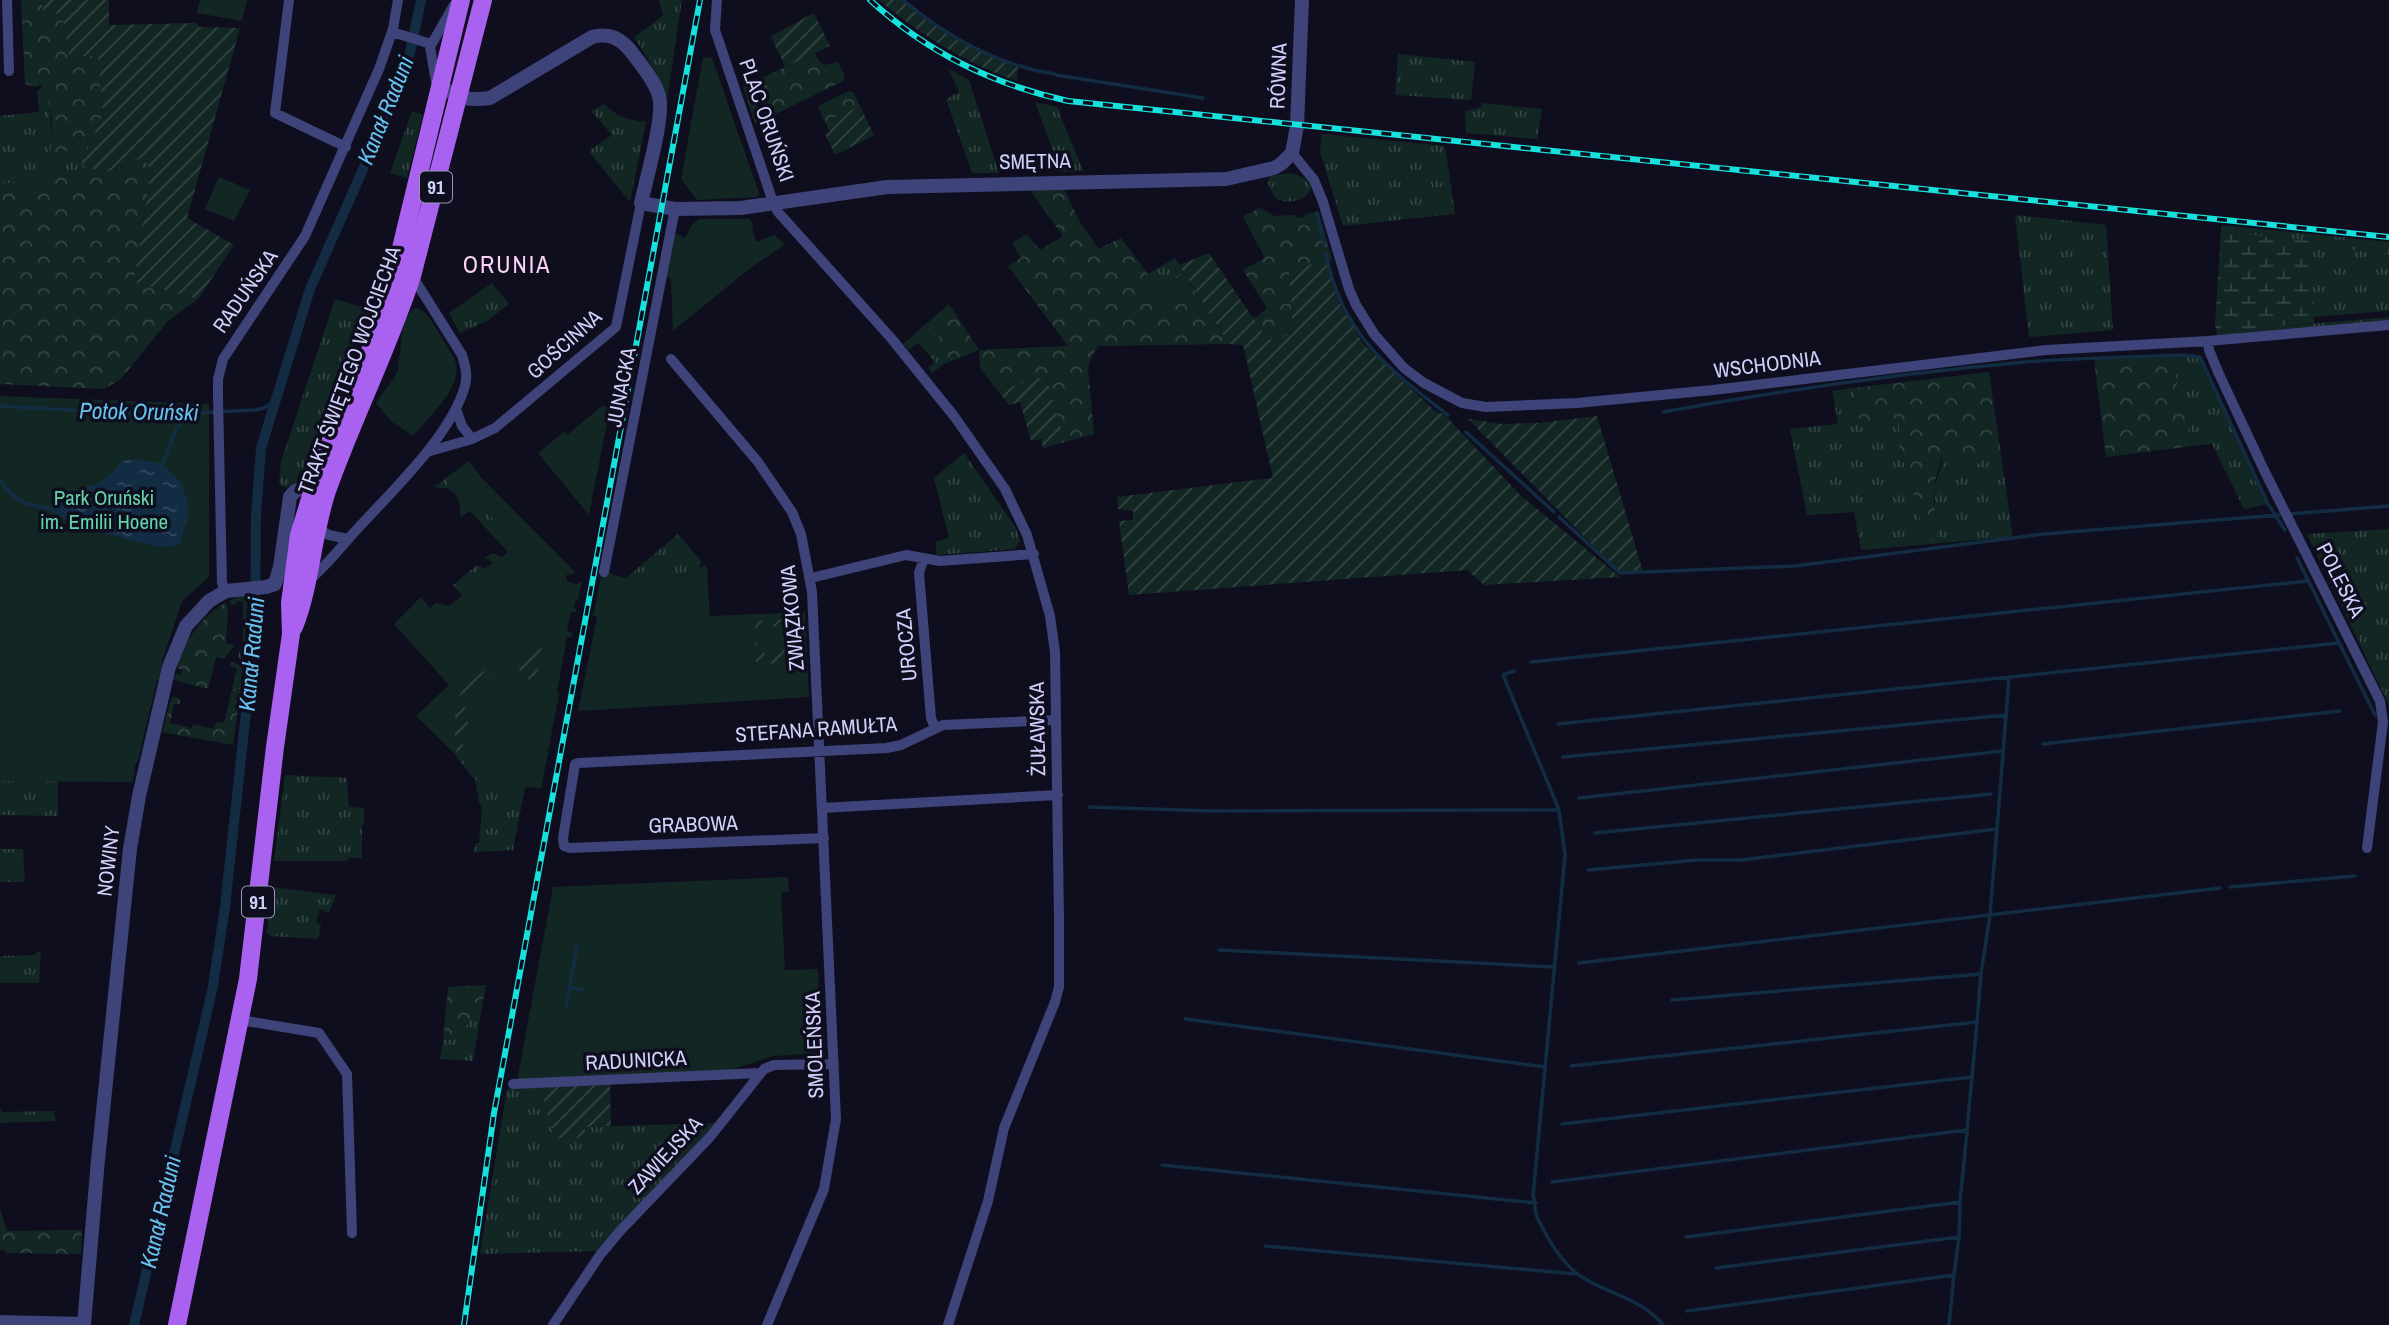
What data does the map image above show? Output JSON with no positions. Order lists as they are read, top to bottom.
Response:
{
  "streets": {
    "main road": ["91", "TRAKT ŚWIĘTEGO WOJCIECHA"],
    "street": [
      "RÓWNA",
      "PLAC ORUŃSKI",
      "SMĘTNA",
      "RADUŃSKA",
      "GOŚCINNA",
      "WSCHODNIA",
      "JUNACKA",
      "POLESKA",
      "ZWIĄZKOWA",
      "UROCZA",
      "STEFANA RAMUŁTA",
      "ŻUŁAWSKA",
      "GRABOWA",
      "NOWINY",
      "SMOLEŃSKA",
      "RADUNICKA",
      "ZAWIEJSKA"
    ]
  },
  "crossings": [
    ["RÓWNA", "SMĘTNA"],
    ["RÓWNA", "WSCHODNIA"],
    ["PLAC ORUŃSKI", "SMĘTNA"],
    ["PLAC ORUŃSKI", "GOŚCINNA"],
    ["PLAC ORUŃSKI", "JUNACKA"],
    ["PLAC ORUŃSKI", "ŻUŁAWSKA"],
    ["SMĘTNA", "WSCHODNIA"],
    ["SMĘTNA", "ŻUŁAWSKA"],
    ["RADUŃSKA", "NOWINY"],
    ["WSCHODNIA", "POLESKA"],
    ["ZWIĄZKOWA", "STEFANA RAMUŁTA"],
    ["ZWIĄZKOWA", "SMOLEŃSKA"],
    ["UROCZA", "STEFANA RAMUŁTA"],
    ["STEFANA RAMUŁTA", "ŻUŁAWSKA"],
    ["STEFANA RAMUŁTA", "GRABOWA"],
    ["STEFANA RAMUŁTA", "SMOLEŃSKA"],
    ["GRABOWA", "SMOLEŃSKA"],
    ["RADUNICKA", "ZAWIEJSKA"]
  ],
  "districts": ["ORUNIA"],
  "water": ["Kanał Raduni", "Potok Oruński"],
  "parks": ["Park Oruński im. Emilii Hoene"]
}
